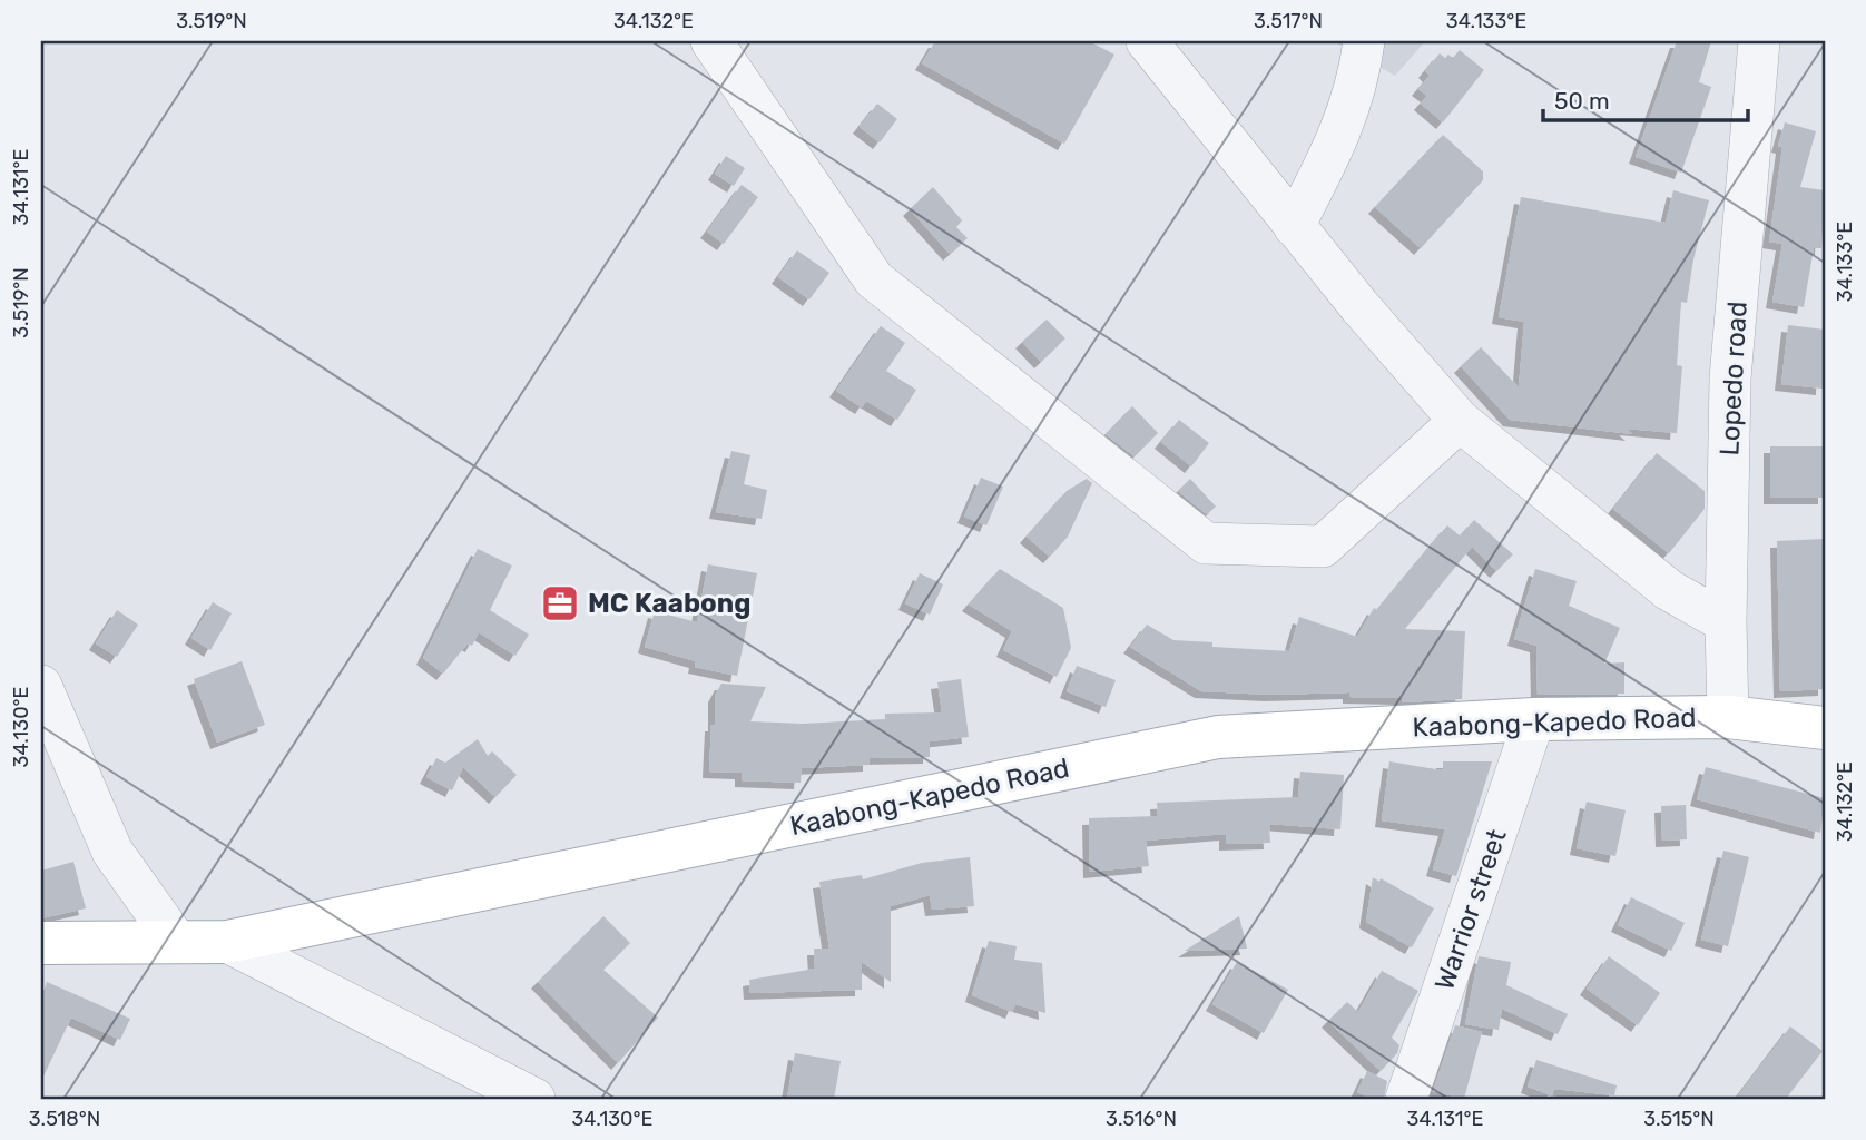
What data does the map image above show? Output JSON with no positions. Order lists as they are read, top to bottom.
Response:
{
  "streets": {
    "main road": ["Kaabong-Kapedo Road"],
    "street": ["Lopedo road", "Warrior street"]
  },
  "crossings": [
    ["Lopedo road", "Kaabong-Kapedo Road"],
    ["Kaabong-Kapedo Road", "Warrior street"]
  ],
  "places": {
    "office": ["MC Kaabong"]
  },
  "scale_bar": "50 m",
  "coordinates": [
    "3.519°N",
    "34.132°E",
    "3.517°N",
    "34.133°E",
    "34.131°E",
    "34.130°E",
    "3.518°N",
    "3.516°N",
    "3.515°N"
  ]
}
